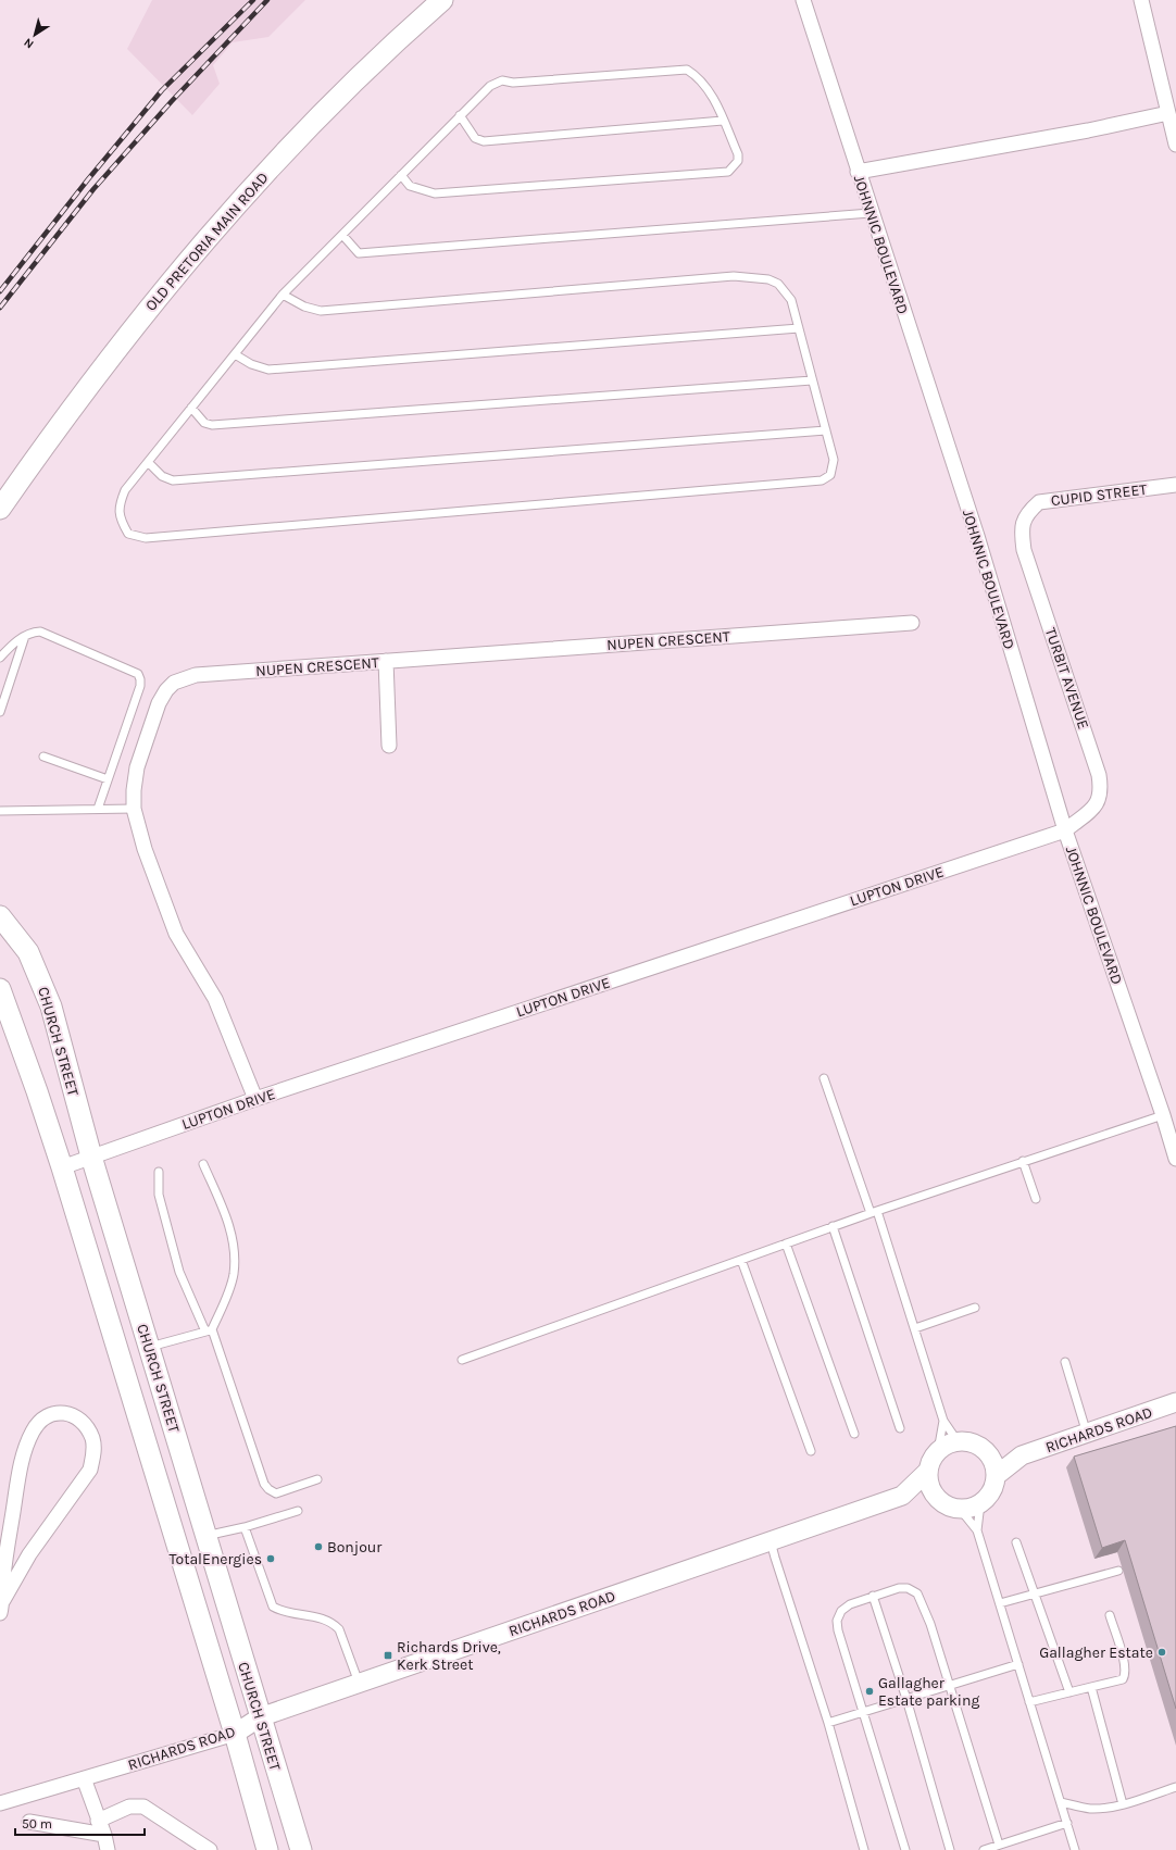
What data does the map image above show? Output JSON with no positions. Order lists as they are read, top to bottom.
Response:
{
  "streets": {
    "main road": ["OLD PRETORIA MAIN ROAD", "CHURCH STREET"],
    "street": [
      "JOHNNIC BOULEVARD",
      "CUPID STREET",
      "NUPEN CRESCENT",
      "TURBIT AVENUE",
      "LUPTON DRIVE",
      "RICHARDS ROAD"
    ]
  },
  "crossings": [
    ["JOHNNIC BOULEVARD", "TURBIT AVENUE"],
    ["JOHNNIC BOULEVARD", "LUPTON DRIVE"],
    ["CUPID STREET", "TURBIT AVENUE"],
    ["NUPEN CRESCENT", "LUPTON DRIVE"],
    ["TURBIT AVENUE", "LUPTON DRIVE"],
    ["LUPTON DRIVE", "CHURCH STREET"],
    ["CHURCH STREET", "RICHARDS ROAD"]
  ],
  "places": {
    "other": [
      "Bonjour",
      "TotalEnergies",
      "Gallagher Estate",
      "Gallagher Estate parking"
    ],
    "transit": ["Richards Drive, Kerk Street"]
  },
  "scale_bar": "50 m",
  "north": "bottom left"
}
